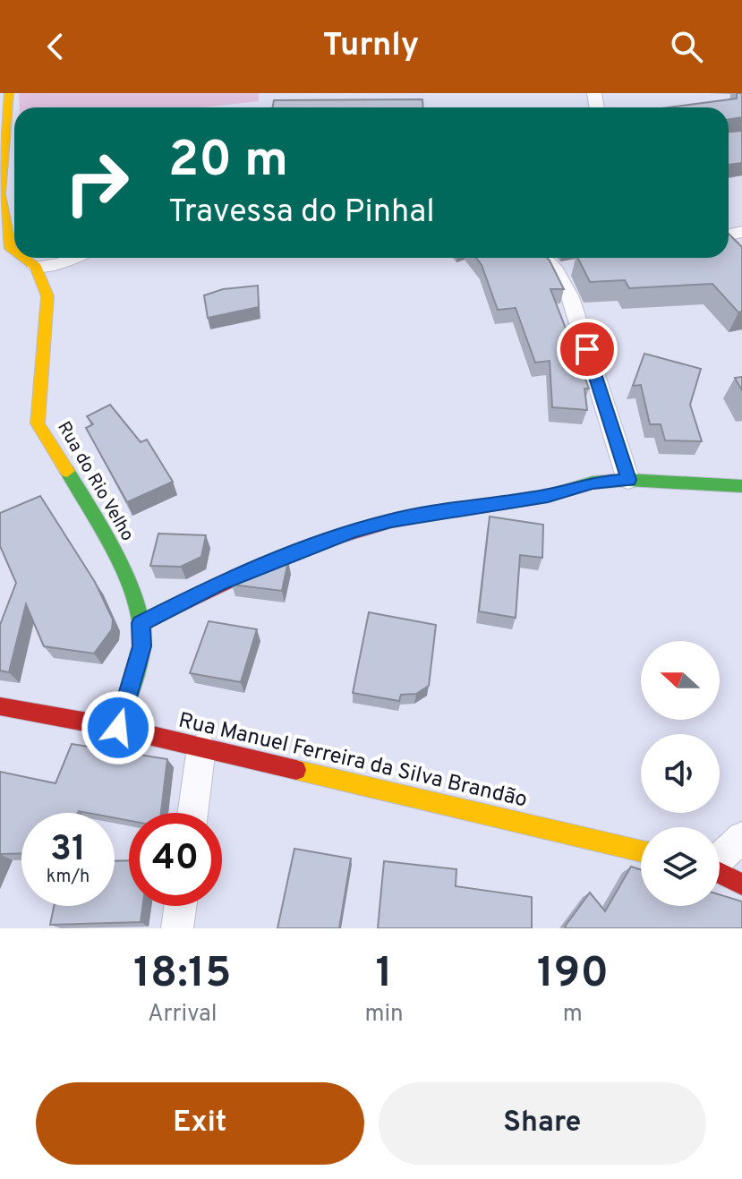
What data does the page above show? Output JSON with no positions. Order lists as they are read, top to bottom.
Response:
{
  "streets": {
    "street": ["Rua do Rio Velho", "Rua Manuel Ferreira da Silva Brandão"]
  },
  "crossings": [
    ["Rua do Rio Velho", "Rua Manuel Ferreira da Silva Brandão"]
  ],
  "north": "left",
  "page": {
    "header": "Turnly",
    "turn": ["20 m", "Travessa do Pinhal"],
    "speed": "31 km/h",
    "limit": "40",
    "eta": [
      "18:15",
      "Arrival",
      "1",
      "min",
      "190",
      "m"
    ],
    "buttons": ["Exit", "Share"]
  }
}
